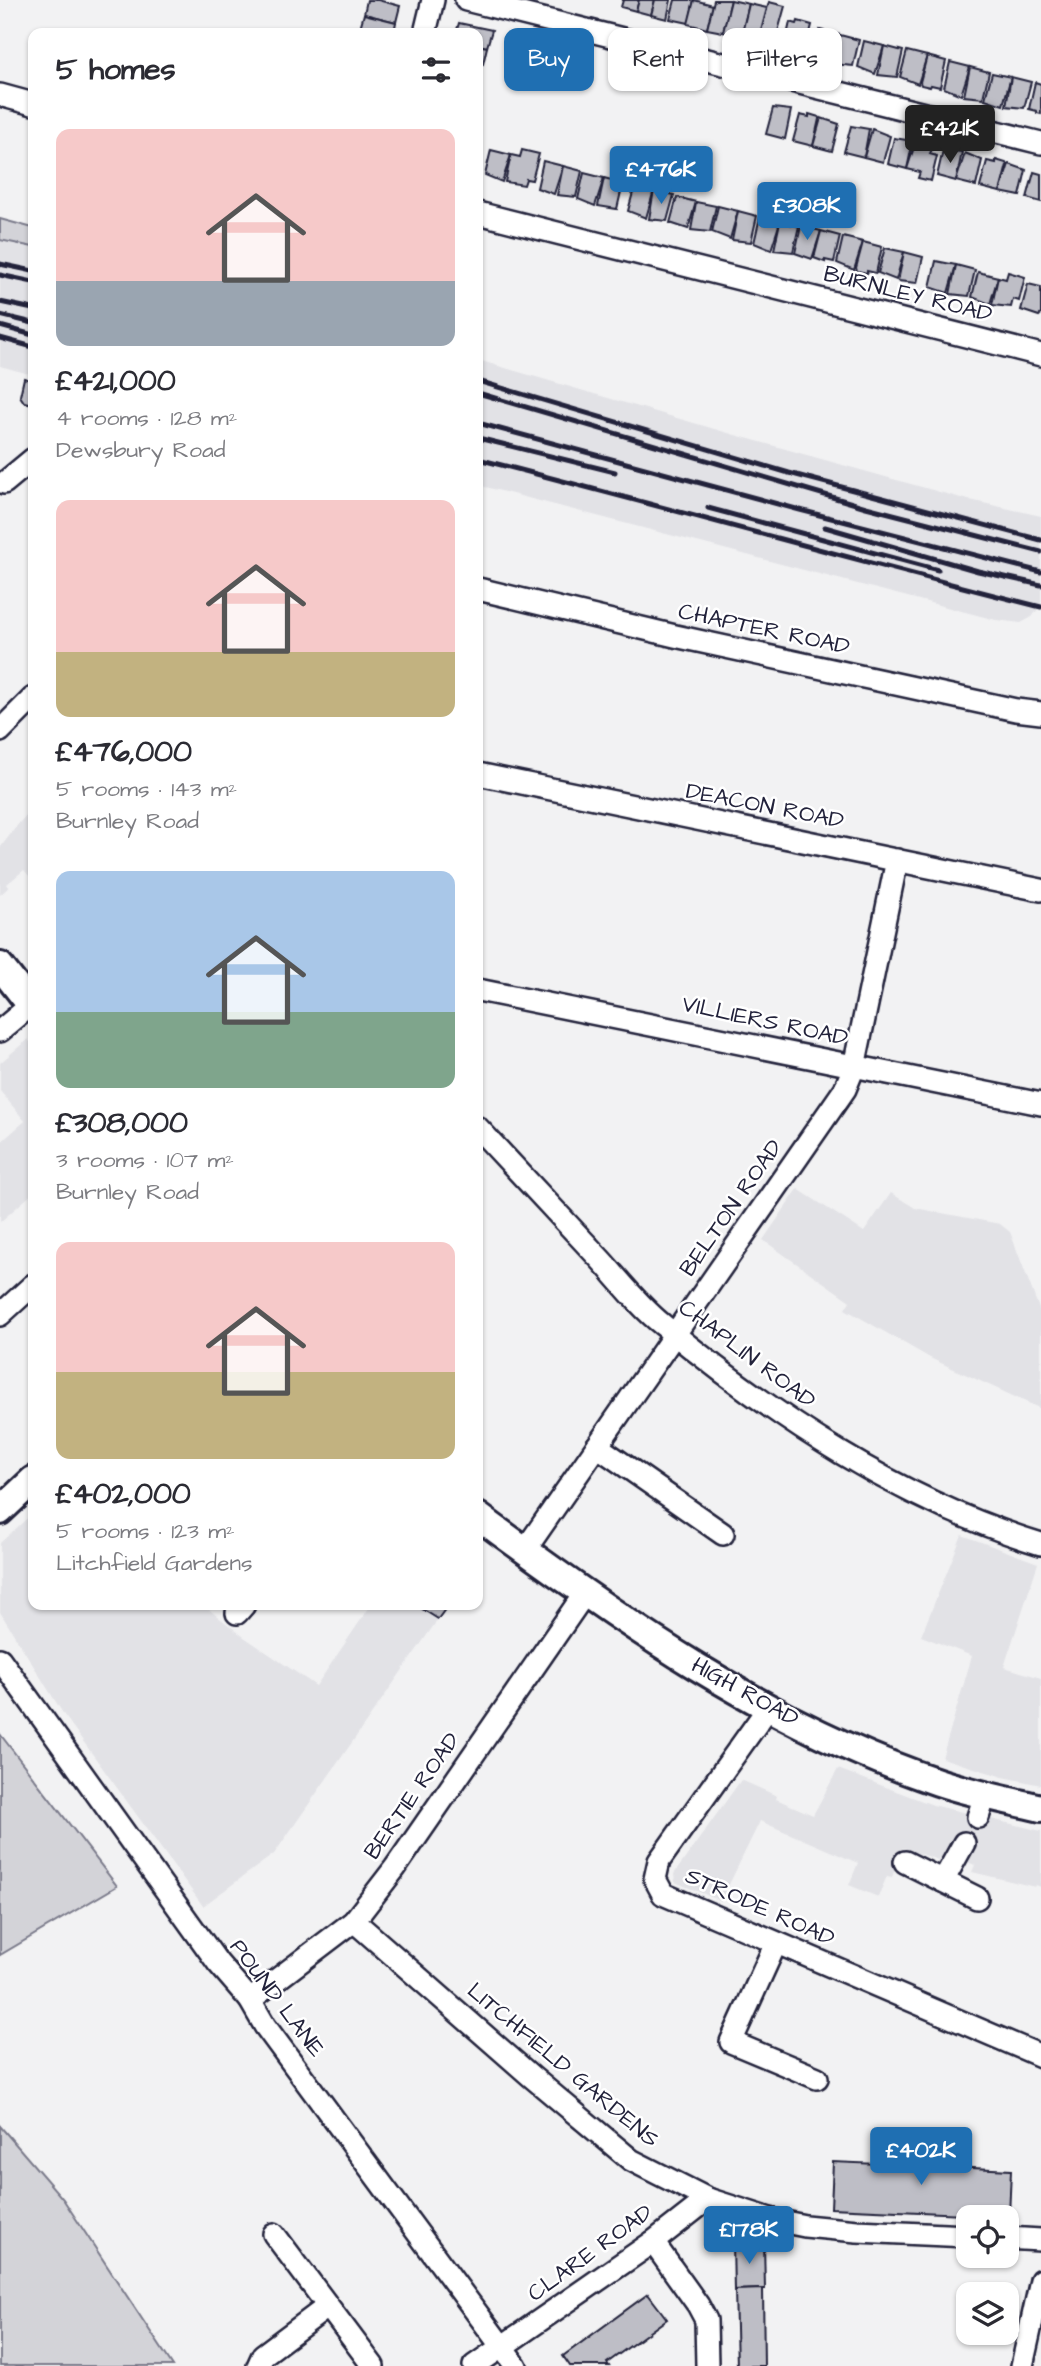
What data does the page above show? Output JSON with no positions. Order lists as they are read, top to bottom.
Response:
{
  "streets": {
    "main road": ["HIGH ROAD"],
    "street": [
      "BURNLEY ROAD",
      "CHAPTER ROAD",
      "DEACON ROAD",
      "VILLIERS ROAD",
      "BELTON ROAD",
      "CHAPLIN ROAD",
      "BERTIE ROAD",
      "STRODE ROAD",
      "POUND LANE",
      "LITCHFIELD GARDENS",
      "CLARE ROAD"
    ]
  },
  "crossings": [
    ["DEACON ROAD", "BELTON ROAD"],
    ["VILLIERS ROAD", "BELTON ROAD"],
    ["BELTON ROAD", "CHAPLIN ROAD"],
    ["BELTON ROAD", "HIGH ROAD"],
    ["HIGH ROAD", "BERTIE ROAD"],
    ["HIGH ROAD", "STRODE ROAD"],
    ["BERTIE ROAD", "POUND LANE"],
    ["BERTIE ROAD", "LITCHFIELD GARDENS"],
    ["POUND LANE", "CLARE ROAD"],
    ["LITCHFIELD GARDENS", "CLARE ROAD"]
  ],
  "page": {
    "chip": ["Buy", "Rent", "Filters"],
    "heading": "5 homes",
    "price": [
      "£421K",
      "£476K",
      "£308K",
      "£402K",
      "£178K"
    ],
    "list": [
      {
        "name": "£421,000",
        "note": "4 rooms · 128 m² · Dewsbury Road"
      },
      {
        "name": "£476,000",
        "note": "5 rooms · 143 m² · Burnley Road"
      },
      {
        "name": "£308,000",
        "note": "3 rooms · 107 m² · Burnley Road"
      },
      {
        "name": "£402,000",
        "note": "5 rooms · 123 m² · Litchfield Gardens"
      }
    ]
  }
}
